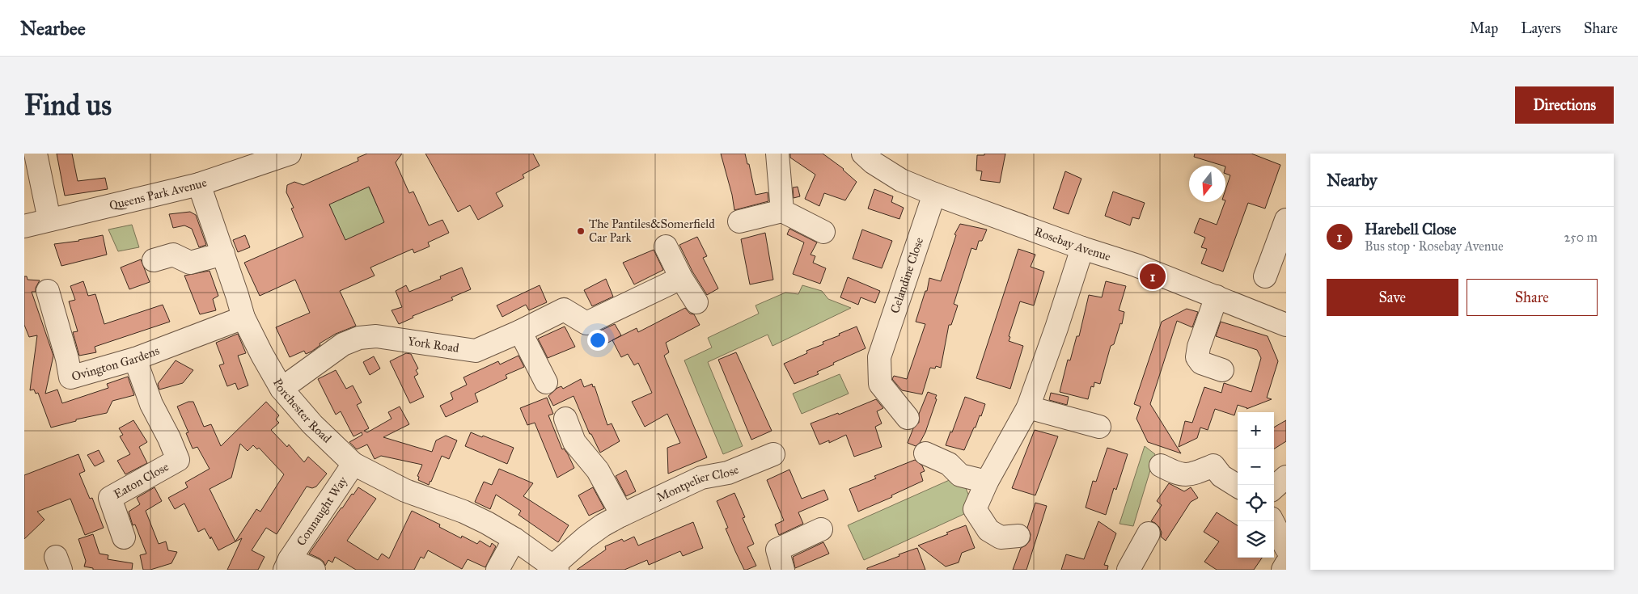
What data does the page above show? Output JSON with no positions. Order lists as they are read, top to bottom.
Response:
{
  "streets": {
    "street": [
      "Queens Park Avenue",
      "Rosebay Avenue",
      "Celandine Close",
      "York Road",
      "Ovington Gardens",
      "Porchester Road",
      "Eaton Close",
      "Montpelier Close",
      "Connaught Way"
    ]
  },
  "crossings": [
    ["Queens Park Avenue", "Porchester Road"],
    ["Rosebay Avenue", "Celandine Close"],
    ["York Road", "Porchester Road"],
    ["Ovington Gardens", "Porchester Road"],
    ["Ovington Gardens", "Eaton Close"],
    ["Porchester Road", "Montpelier Close"],
    ["Porchester Road", "Connaught Way"]
  ],
  "places": ["The Pantiles&Somerfield Car Park"],
  "north": "bottom",
  "page": {
    "header": "Nearbee",
    "nav": ["Map", "Layers", "Share"],
    "buttons": [
      "Directions",
      ["Save", "Share"]
    ],
    "title": "Find us",
    "heading": "Nearby",
    "list": [
      {
        "mark": "1",
        "name": "Harebell Close",
        "note": "Bus stop · Rosebay Avenue",
        "value": "250 m"
      }
    ],
    "pins": "1",
    "map_buttons": ["+", "−"]
  }
}
